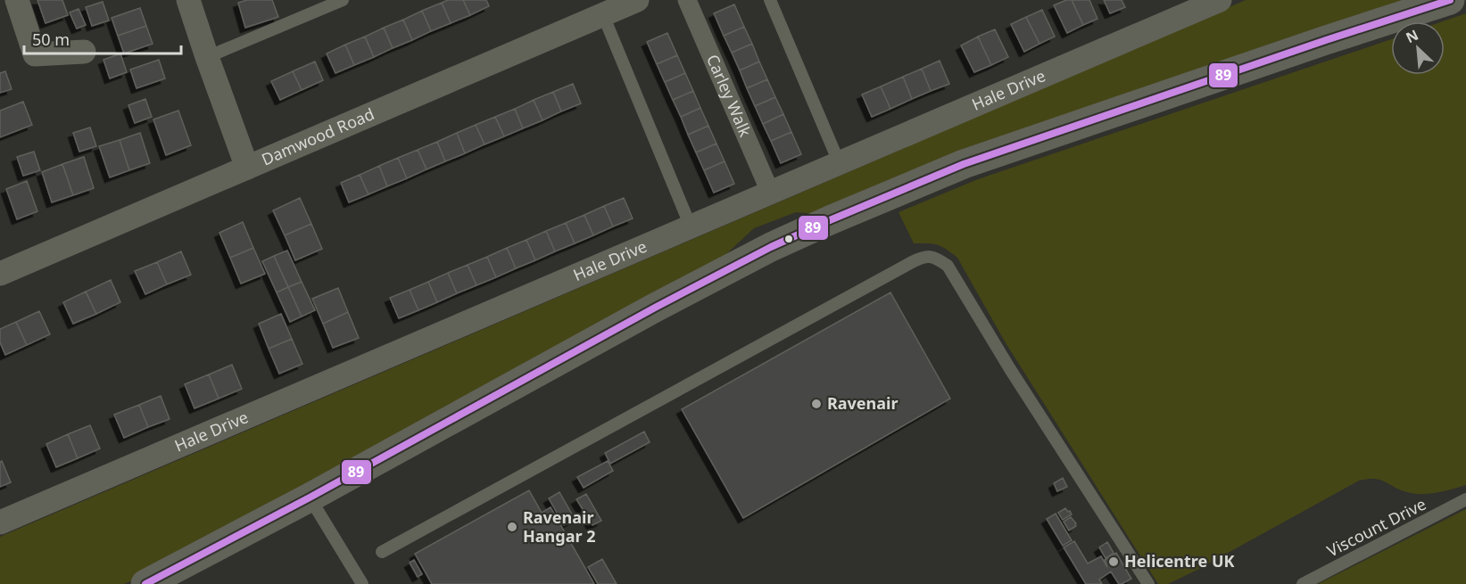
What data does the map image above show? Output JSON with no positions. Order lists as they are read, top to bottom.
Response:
{
  "streets": {
    "street": ["Hale Drive", "Carley Walk", "Damwood Road"],
    "lane": ["Viscount Drive"]
  },
  "crossings": [
    ["Hale Drive", "Carley Walk"]
  ],
  "places": ["Ravenair", "Ravenair Hangar 2", "Helicentre UK"],
  "lines": ["transit line 89"],
  "scale_bar": "50 m",
  "north": "top left"
}
